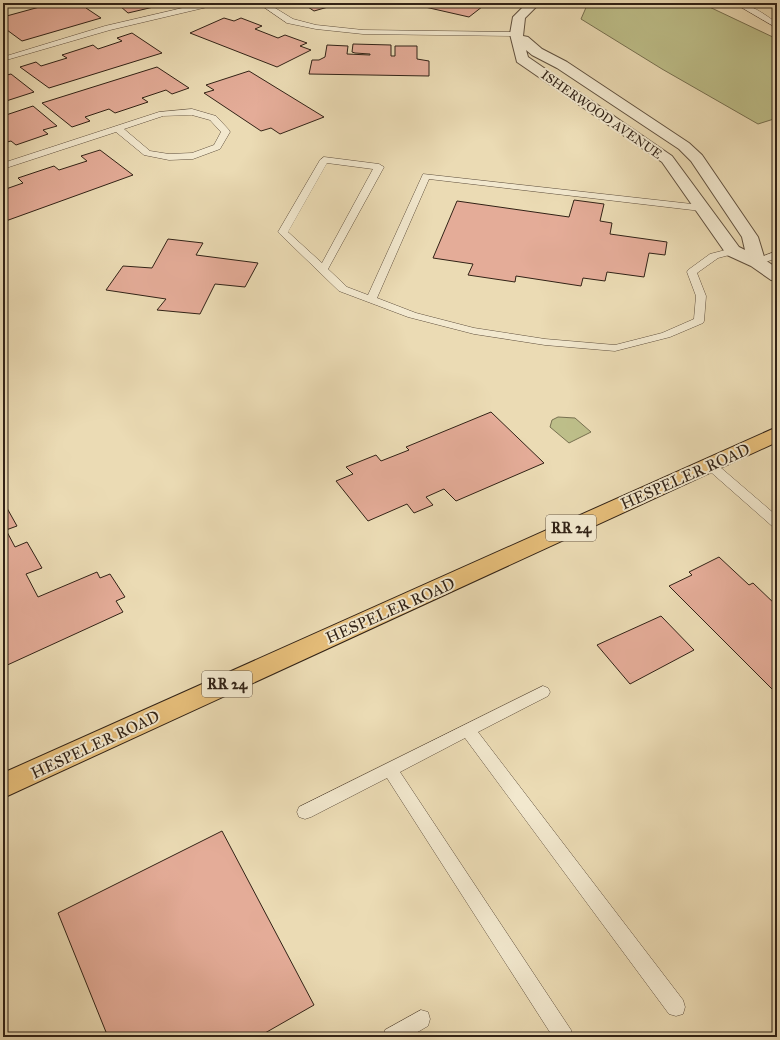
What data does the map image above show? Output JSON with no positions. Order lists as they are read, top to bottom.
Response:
{
  "streets": {
    "main road": ["HESPELER ROAD", "RR 24"],
    "street": ["ISHERWOOD AVENUE"]
  }
}
